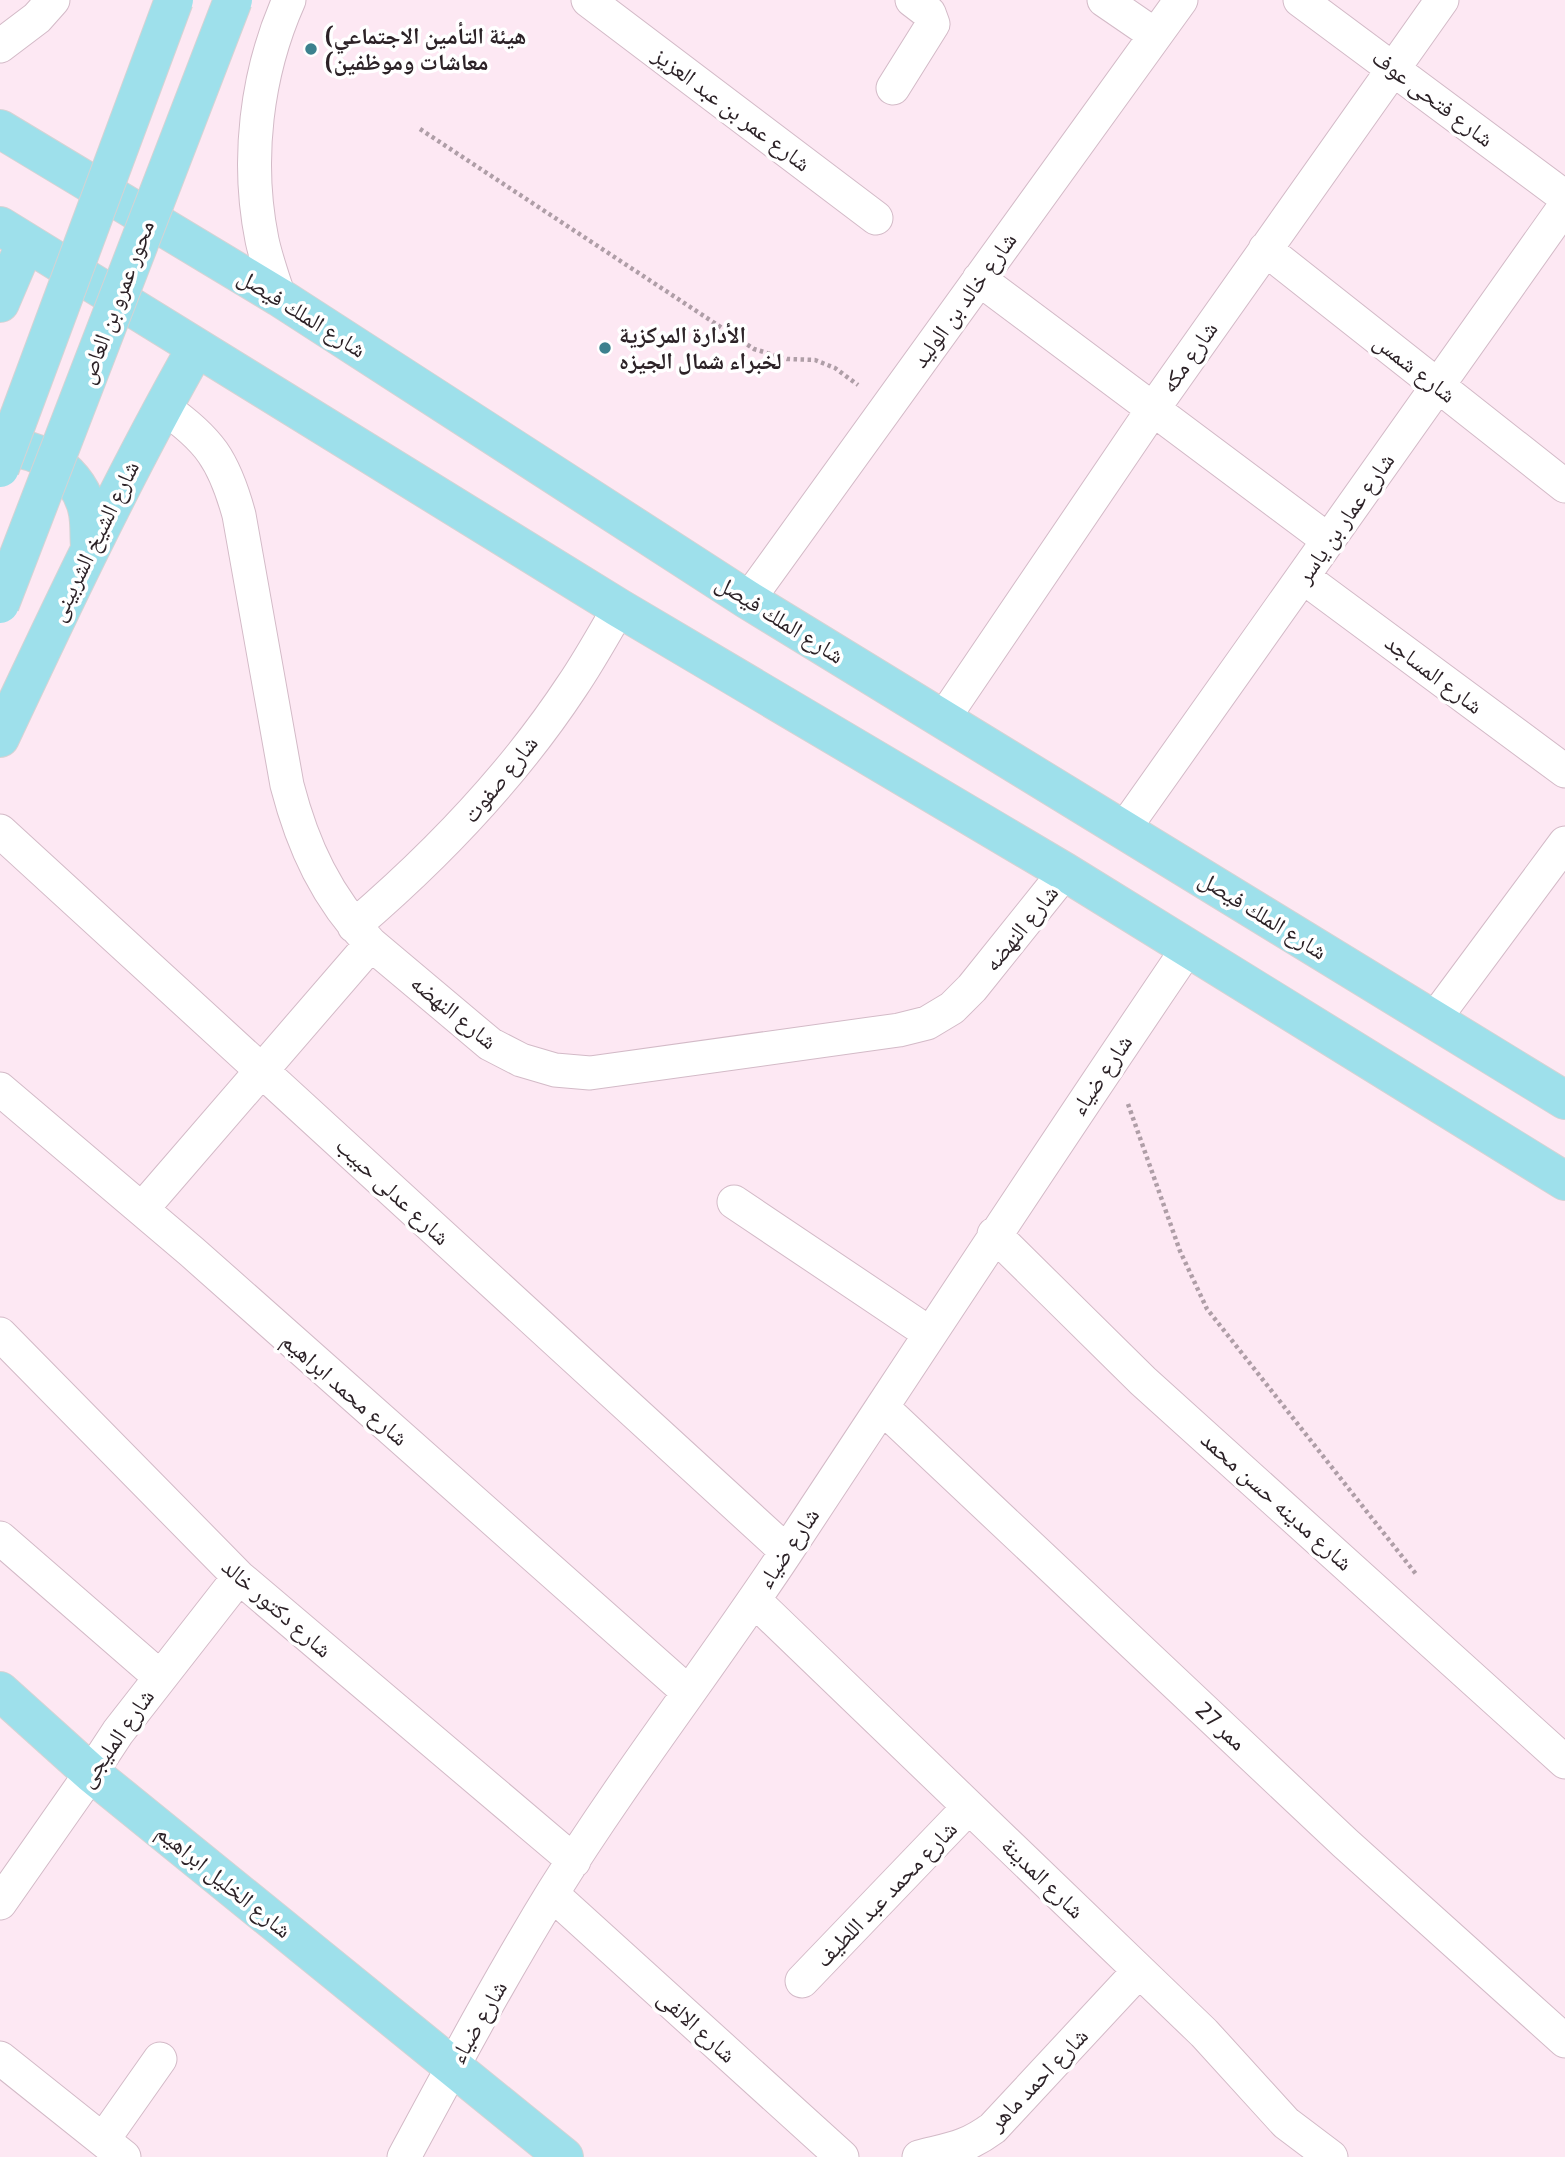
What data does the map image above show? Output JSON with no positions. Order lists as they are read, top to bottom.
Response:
{
  "streets": {
    "main road": [
      "محور عمرو بن العاص",
      "شارع الملك فيصل",
      "شارع الشيخ الشربينى",
      "شارع الخليل ابراهيم"
    ],
    "street": [
      "شارع فتحى عوف",
      "شارع عمر بن عبد العزيز",
      "شارع خالد بن الوليد",
      "شارع مكه",
      "شارع شمس",
      "شارع عمار بن ياسر",
      "شارع المساجد",
      "شارع صفوت",
      "شارع النهضه",
      "شارع ضياء",
      "شارع عدلى حبيب",
      "شارع محمد ابراهيم",
      "شارع مدينه حسن محمد",
      "شارع دكتور خالد",
      "ممر 27",
      "شارع المليجى",
      "شارع المدينة",
      "شارع محمد عبد اللطيف",
      "شارع الالفى",
      "شارع احمد ماهر"
    ]
  },
  "crossings": [
    ["شارع فتحى عوف", "شارع مكه"],
    ["شارع خالد بن الوليد", "شارع الملك فيصل"],
    ["شارع الملك فيصل", "شارع مكه"],
    ["شارع الملك فيصل", "شارع عمار بن ياسر"],
    ["شارع مكه", "شارع شمس"],
    ["شارع شمس", "شارع عمار بن ياسر"],
    ["شارع عمار بن ياسر", "شارع المساجد"],
    ["شارع الشيخ الشربينى", "شارع النهضه"],
    ["شارع صفوت", "شارع النهضه"],
    ["شارع صفوت", "شارع عدلى حبيب"],
    ["شارع صفوت", "شارع محمد ابراهيم"],
    ["شارع ضياء", "شارع عدلى حبيب"],
    ["شارع ضياء", "شارع محمد ابراهيم"],
    ["شارع ضياء", "شارع مدينه حسن محمد"],
    ["شارع ضياء", "شارع دكتور خالد"],
    ["شارع ضياء", "ممر 27"],
    ["شارع ضياء", "شارع المدينة"],
    ["شارع ضياء", "شارع الخليل ابراهيم"],
    ["شارع ضياء", "شارع الالفى"],
    ["شارع دكتور خالد", "شارع المليجى"],
    ["شارع المليجى", "شارع الخليل ابراهيم"],
    ["شارع المدينة", "شارع محمد عبد اللطيف"],
    ["شارع المدينة", "شارع احمد ماهر"]
  ],
  "places": ["(هيئة التأمين الاجتماعي (معاشات وموظفين", "الأدارة المركزية لخبراء شمال الجيزه"]
}
